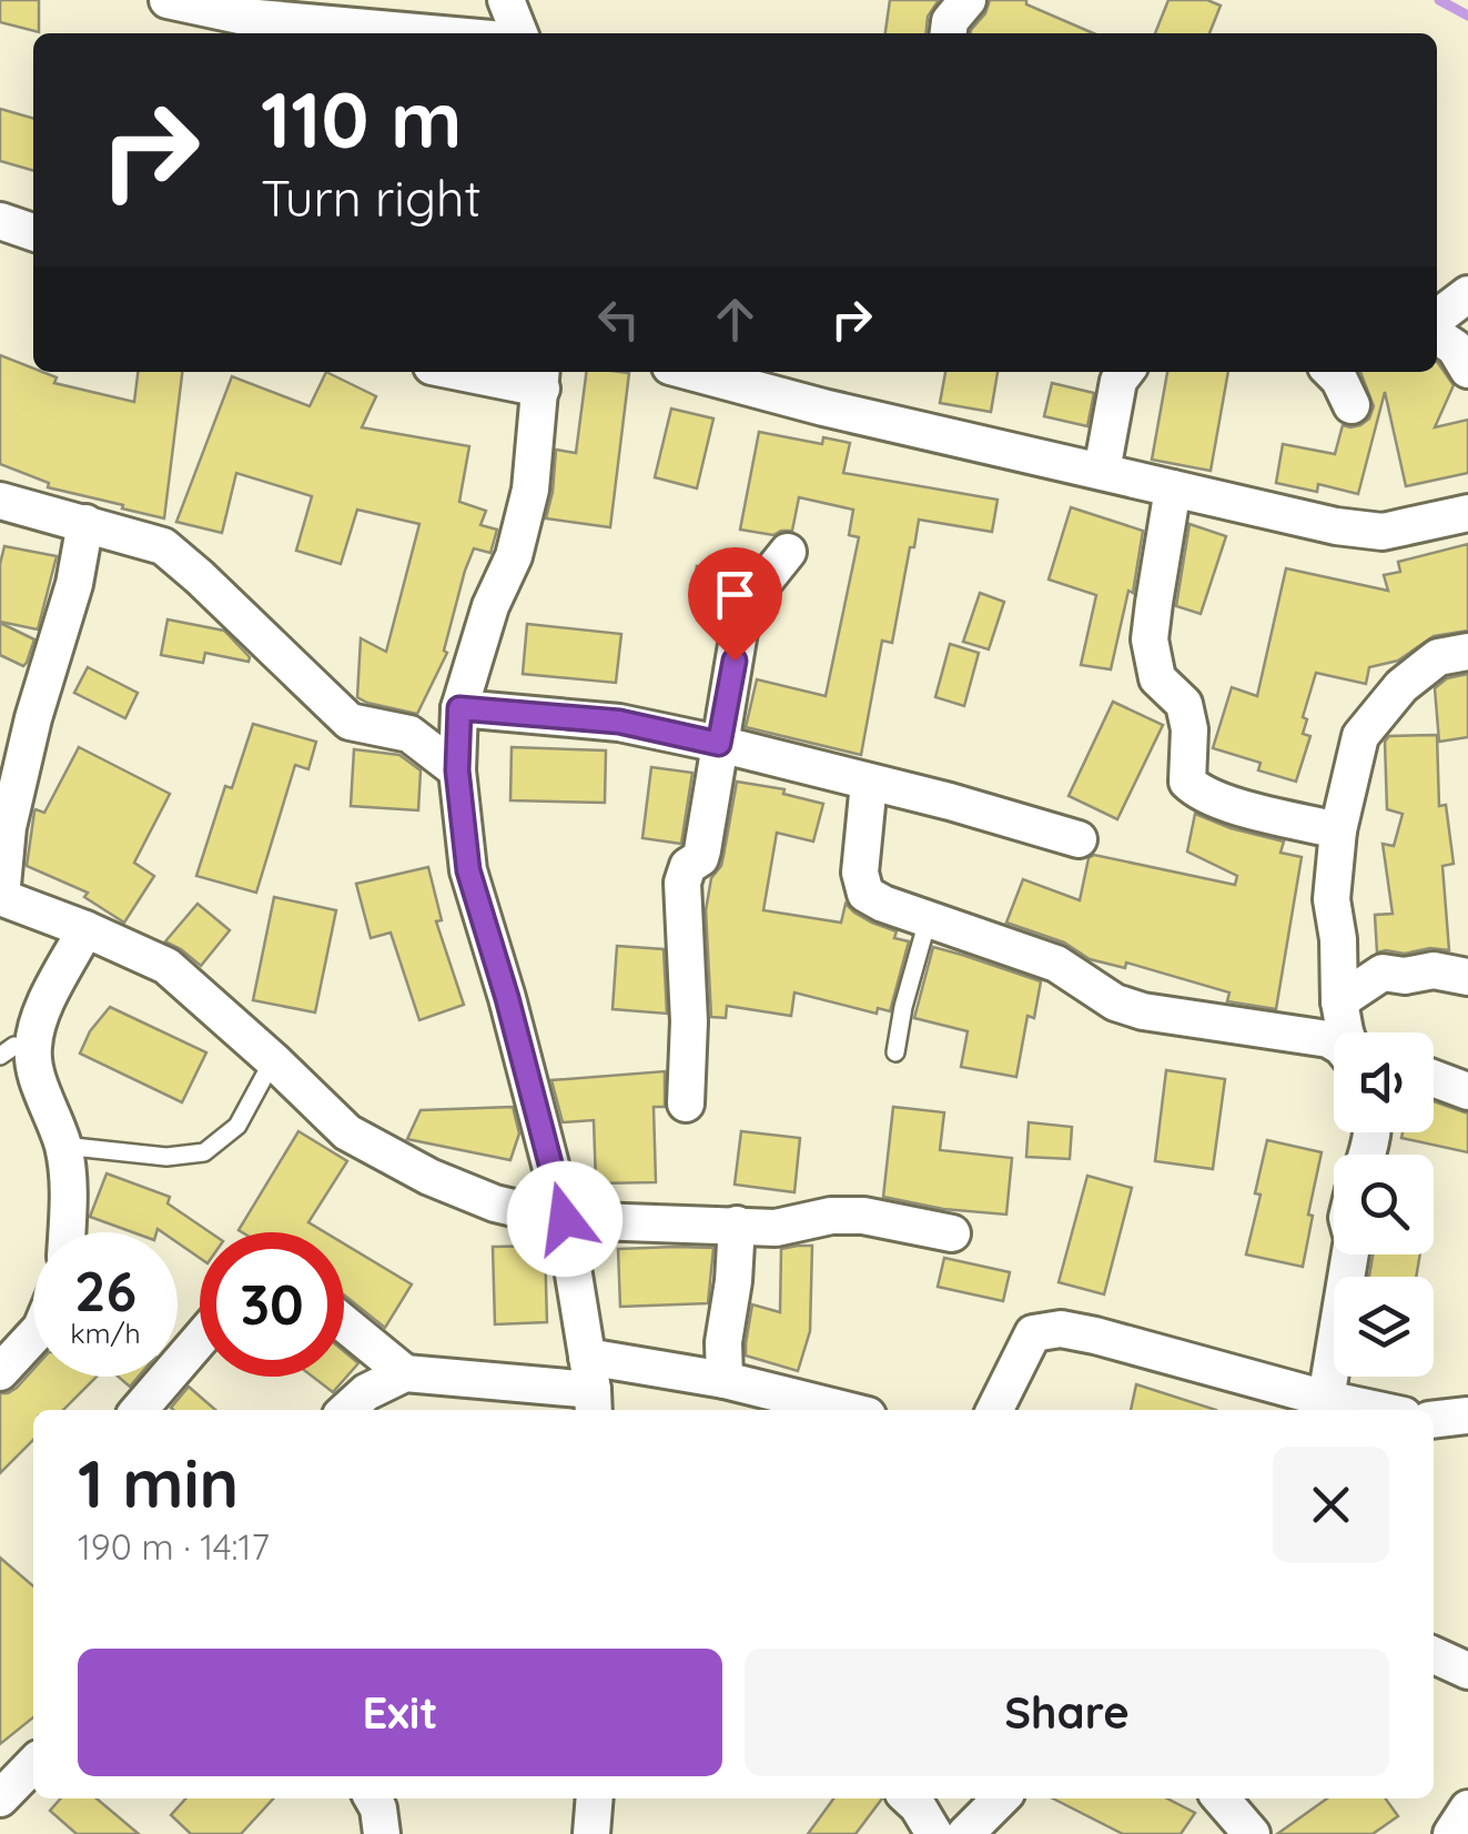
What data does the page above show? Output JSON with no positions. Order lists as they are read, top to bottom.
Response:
{
  "page": {
    "turn": ["110 m", "Turn right"],
    "speed": "26 km/h",
    "limit": "30",
    "heading": ["1 min", "190 m · 14:17"],
    "buttons": ["Exit", "Share"]
  }
}
